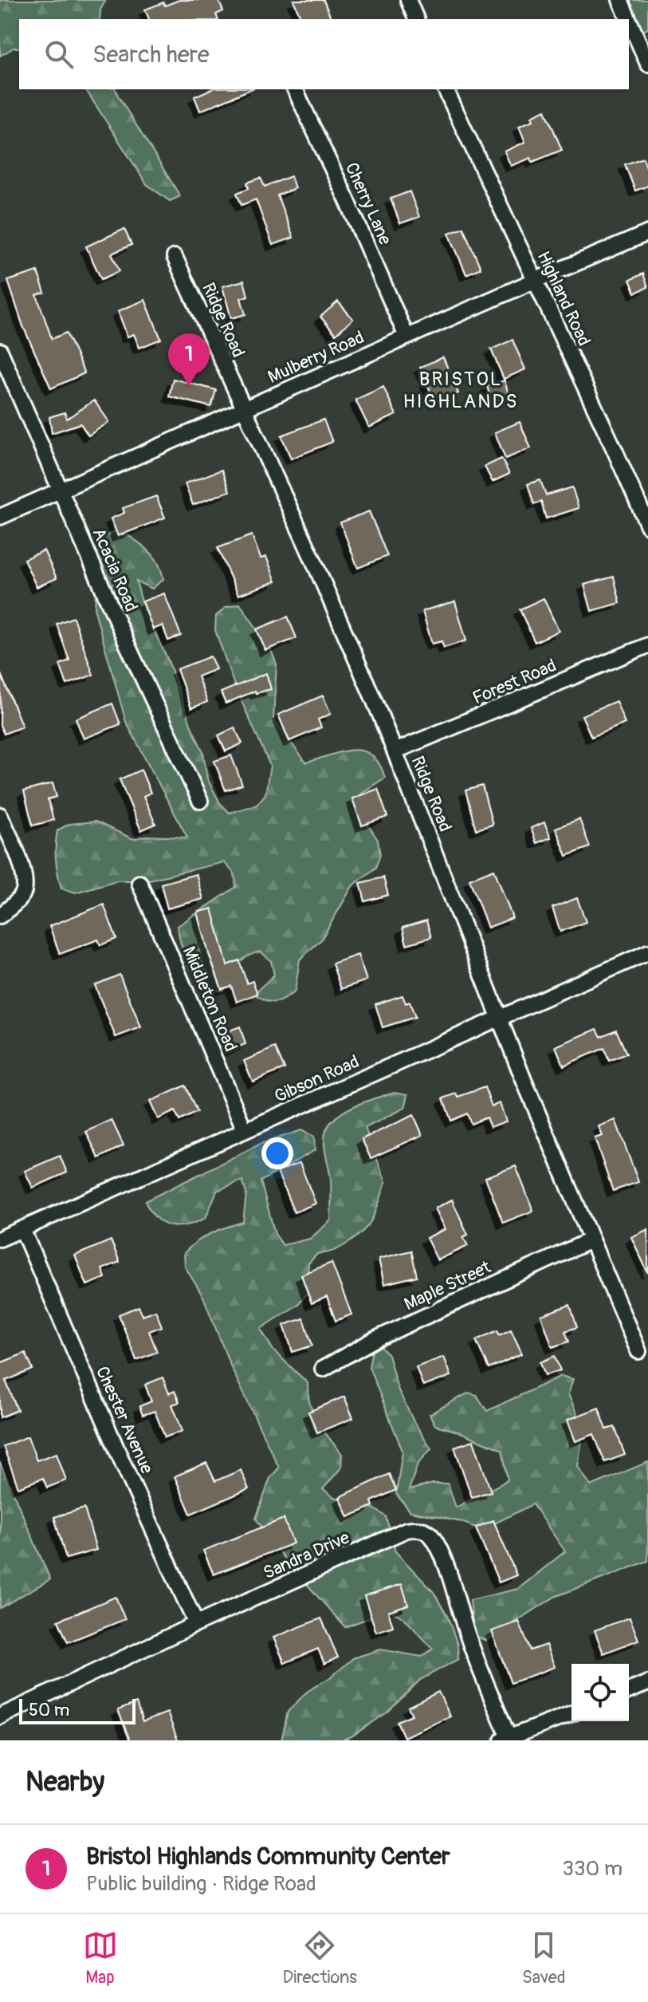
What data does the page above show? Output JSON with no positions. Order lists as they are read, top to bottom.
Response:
{
  "streets": {
    "street": [
      "Cherry Lane",
      "Highland Road",
      "Ridge Road",
      "Mulberry Road",
      "Acacia Road",
      "Forest Road",
      "Middleton Road",
      "Gibson Road",
      "Maple Street",
      "Chester Avenue",
      "Sandra Drive"
    ]
  },
  "crossings": [
    ["Cherry Lane", "Mulberry Road"],
    ["Highland Road", "Mulberry Road"],
    ["Ridge Road", "Mulberry Road"],
    ["Ridge Road", "Forest Road"],
    ["Ridge Road", "Gibson Road"],
    ["Ridge Road", "Maple Street"],
    ["Mulberry Road", "Acacia Road"],
    ["Middleton Road", "Gibson Road"],
    ["Gibson Road", "Chester Avenue"],
    ["Chester Avenue", "Sandra Drive"]
  ],
  "districts": ["BRISTOL HIGHLANDS"],
  "scale_bar": "50 m",
  "page": {
    "search": "Search here",
    "pins": "1",
    "scale": "50 m",
    "heading": "Nearby",
    "list": [
      {
        "mark": "1",
        "name": "Bristol Highlands Community Center",
        "note": "Public building · Ridge Road",
        "value": "330 m"
      }
    ],
    "nav": ["Map", "Directions", "Saved"]
  }
}
